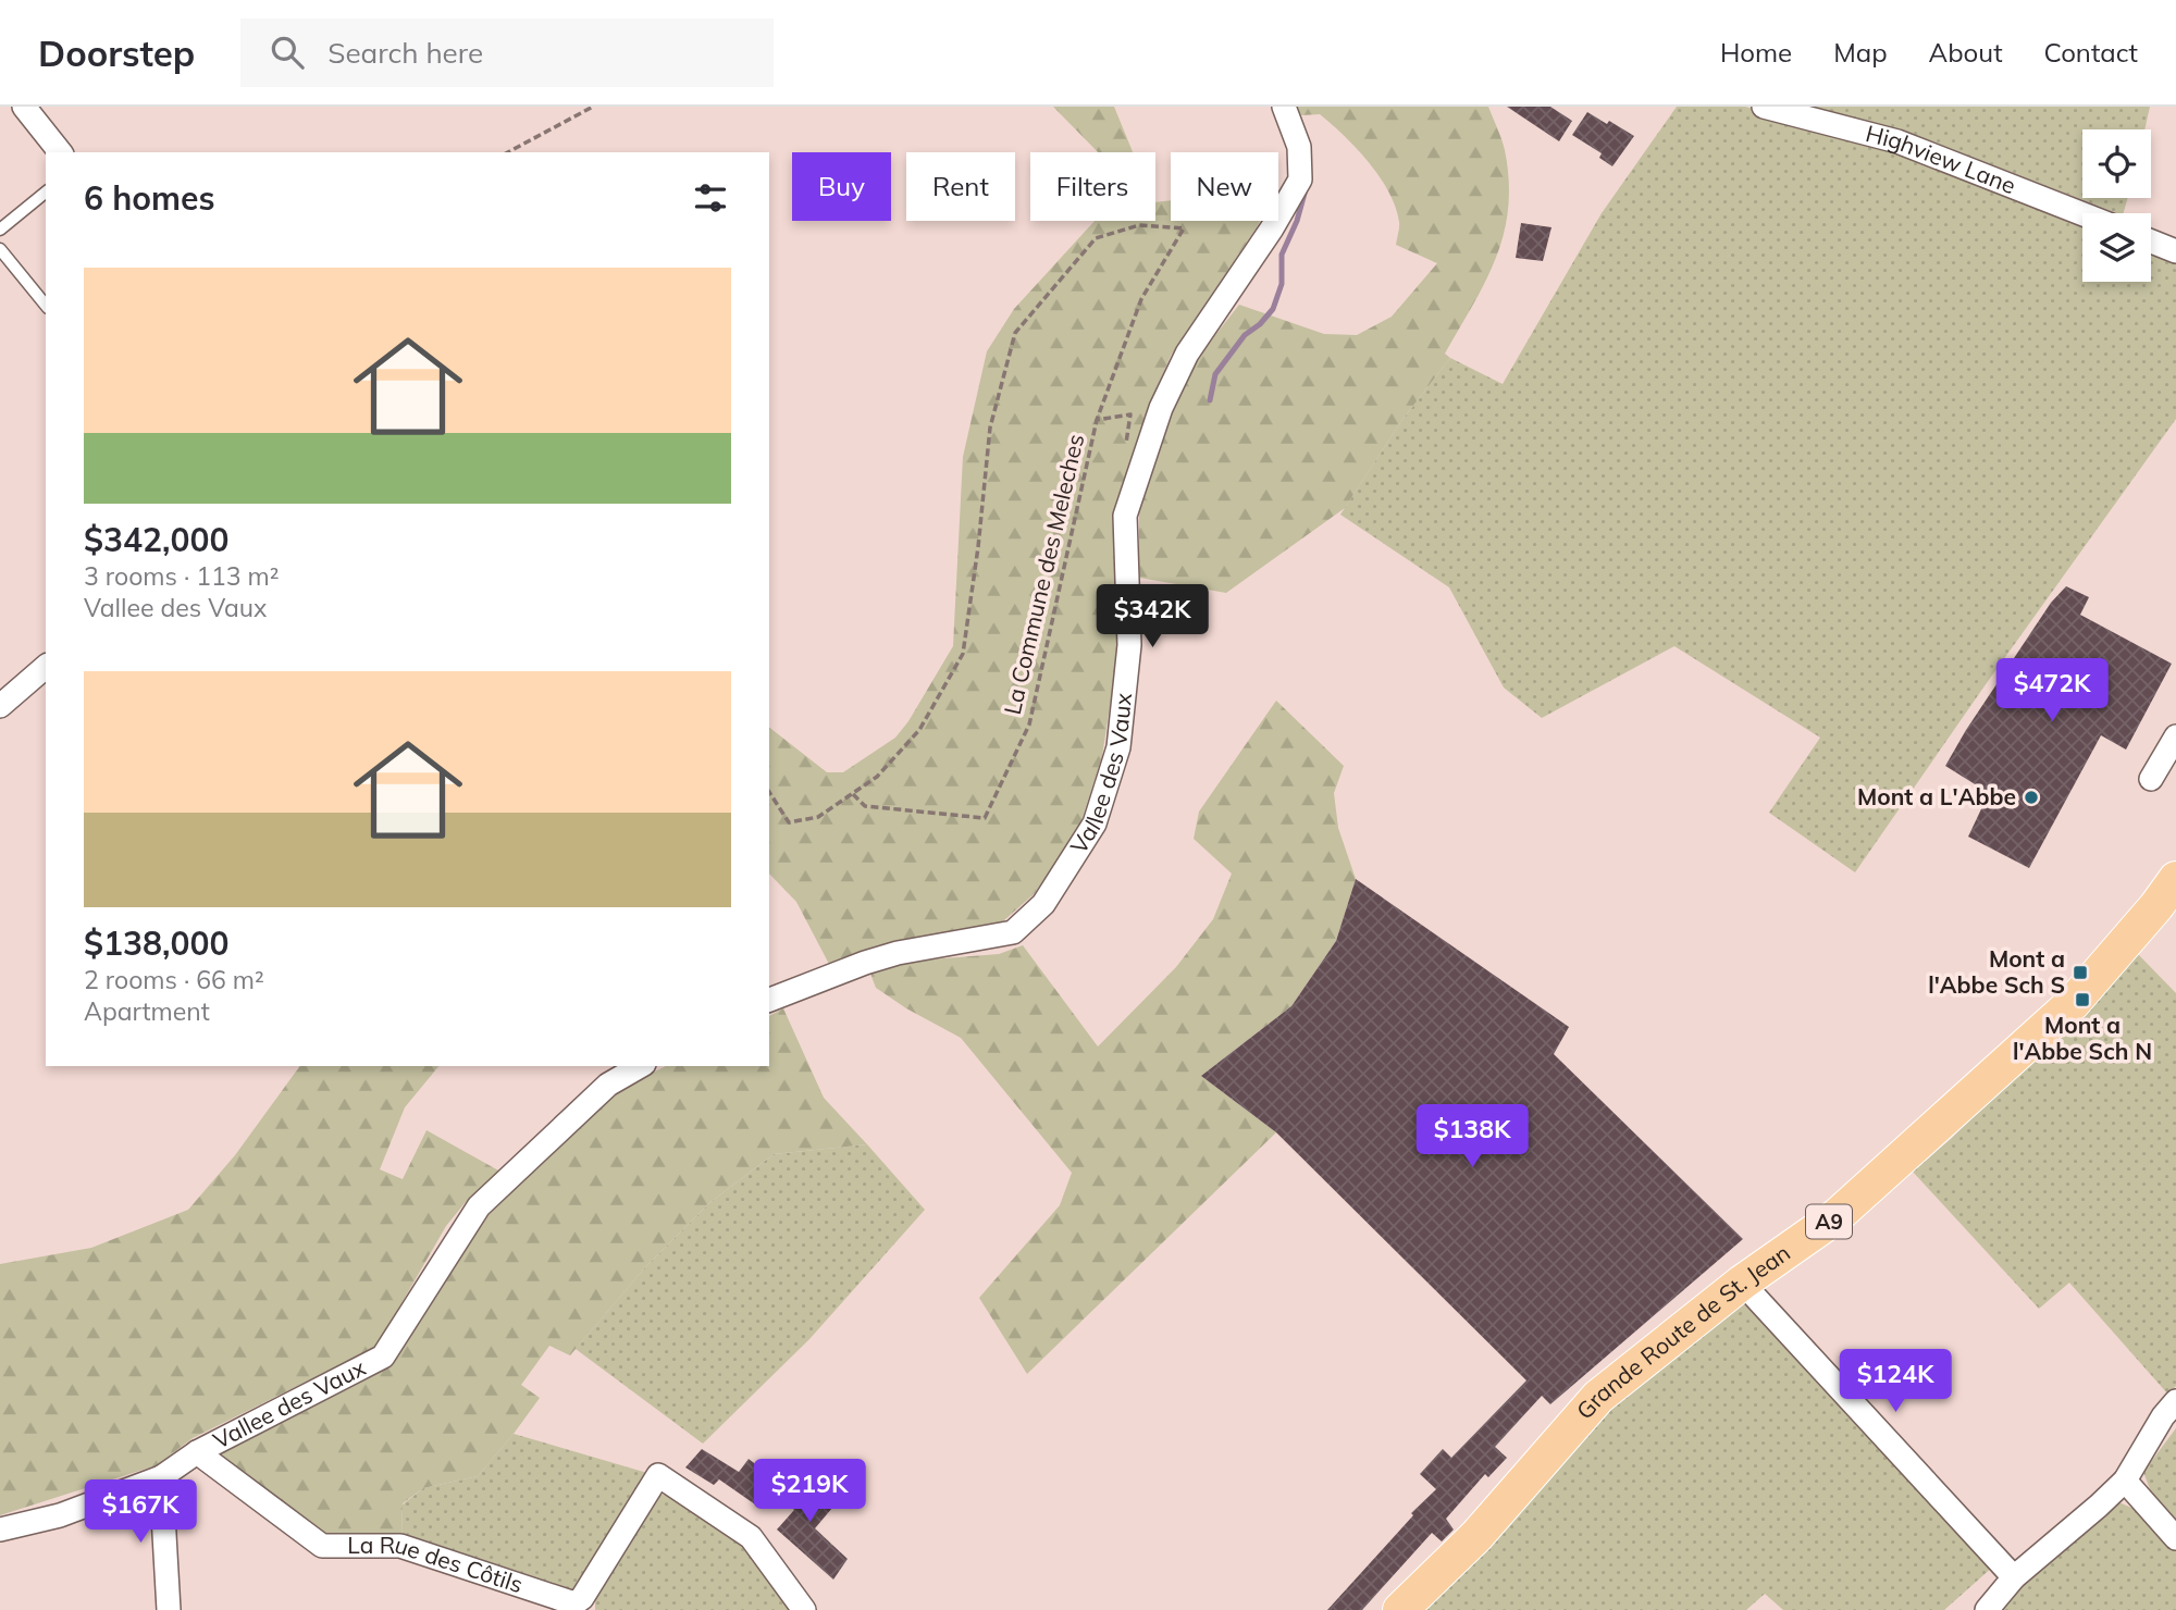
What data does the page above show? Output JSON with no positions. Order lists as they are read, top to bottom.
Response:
{
  "streets": {
    "main road": ["A9", "Grande Route de St. Jean"],
    "street": ["Highview Lane", "Vallee des Vaux", "La Rue des Côtils"],
    "path": ["La Commune des Meleches"]
  },
  "crossings": [
    ["La Commune des Meleches", "Vallee des Vaux"],
    ["Vallee des Vaux", "La Rue des Côtils"]
  ],
  "places": {
    "other": ["Mont a L'Abbe"],
    "transit": ["Mont a l'Abbe Sch S", "Mont a l'Abbe Sch N"]
  },
  "page": {
    "header": "Doorstep",
    "search": "Search here",
    "nav": [
      "Home",
      "Map",
      "About",
      "Contact"
    ],
    "chip": [
      "Buy",
      "Rent",
      "Filters",
      "New"
    ],
    "heading": "6 homes",
    "list": [
      {
        "name": "$342,000",
        "note": "3 rooms · 113 m² · Vallee des Vaux"
      },
      {
        "name": "$138,000",
        "note": "2 rooms · 66 m² · Apartment"
      }
    ],
    "price": [
      "$342K",
      "$472K",
      "$138K",
      "$124K",
      "$219K",
      "$167K"
    ]
  }
}
